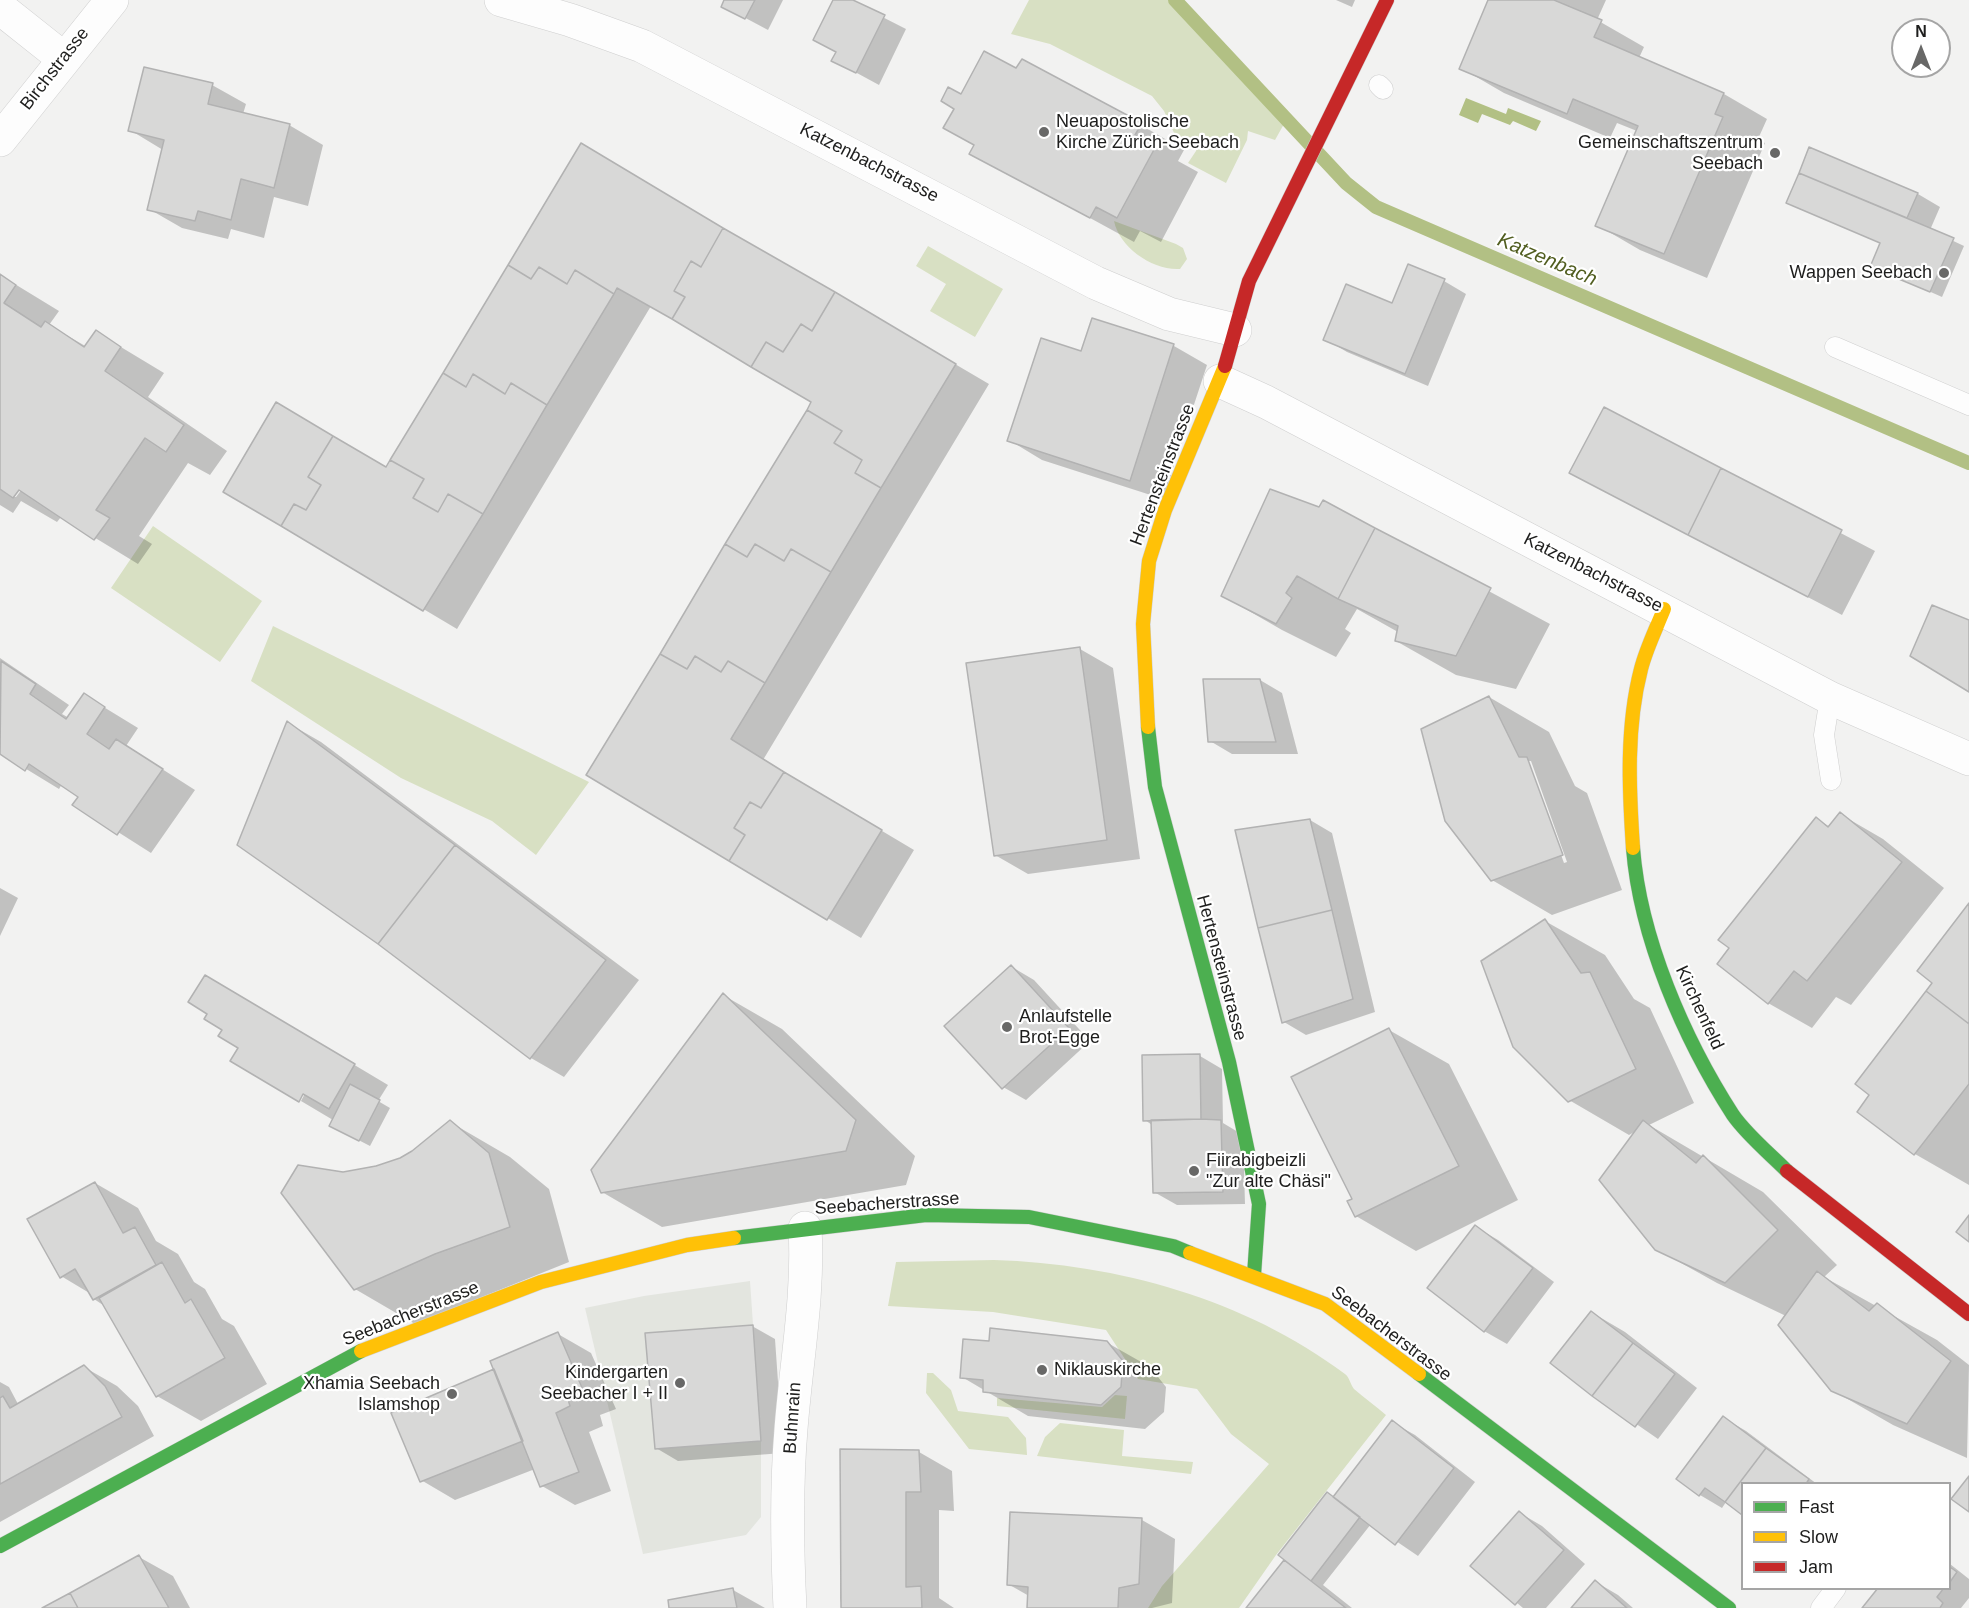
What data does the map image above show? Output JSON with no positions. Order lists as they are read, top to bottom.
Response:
{
  "streets": {
    "street": [
      "Birchstrasse",
      "Katzenbachstrasse",
      "Hertensteinstrasse",
      "Kirchenfeld",
      "Seebacherstrasse",
      "Buhnrain"
    ]
  },
  "crossings": [
    ["Katzenbachstrasse", "Hertensteinstrasse"],
    ["Katzenbachstrasse", "Kirchenfeld"],
    ["Hertensteinstrasse", "Seebacherstrasse"],
    ["Seebacherstrasse", "Buhnrain"]
  ],
  "water": ["Katzenbach"],
  "places": [
    "Neuapostolische Kirche Zürich-Seebach",
    "Gemeinschaftszentrum Seebach",
    "Wappen Seebach",
    "Anlaufstelle Brot-Egge",
    "Fiirabigbeizli \"Zur alte Chäsi\"",
    "Niklauskirche",
    "Kindergarten Seebacher I + II",
    "Xhamia Seebach Islamshop"
  ],
  "legend": ["Fast", "Slow", "Jam"],
  "north": "top"
}
